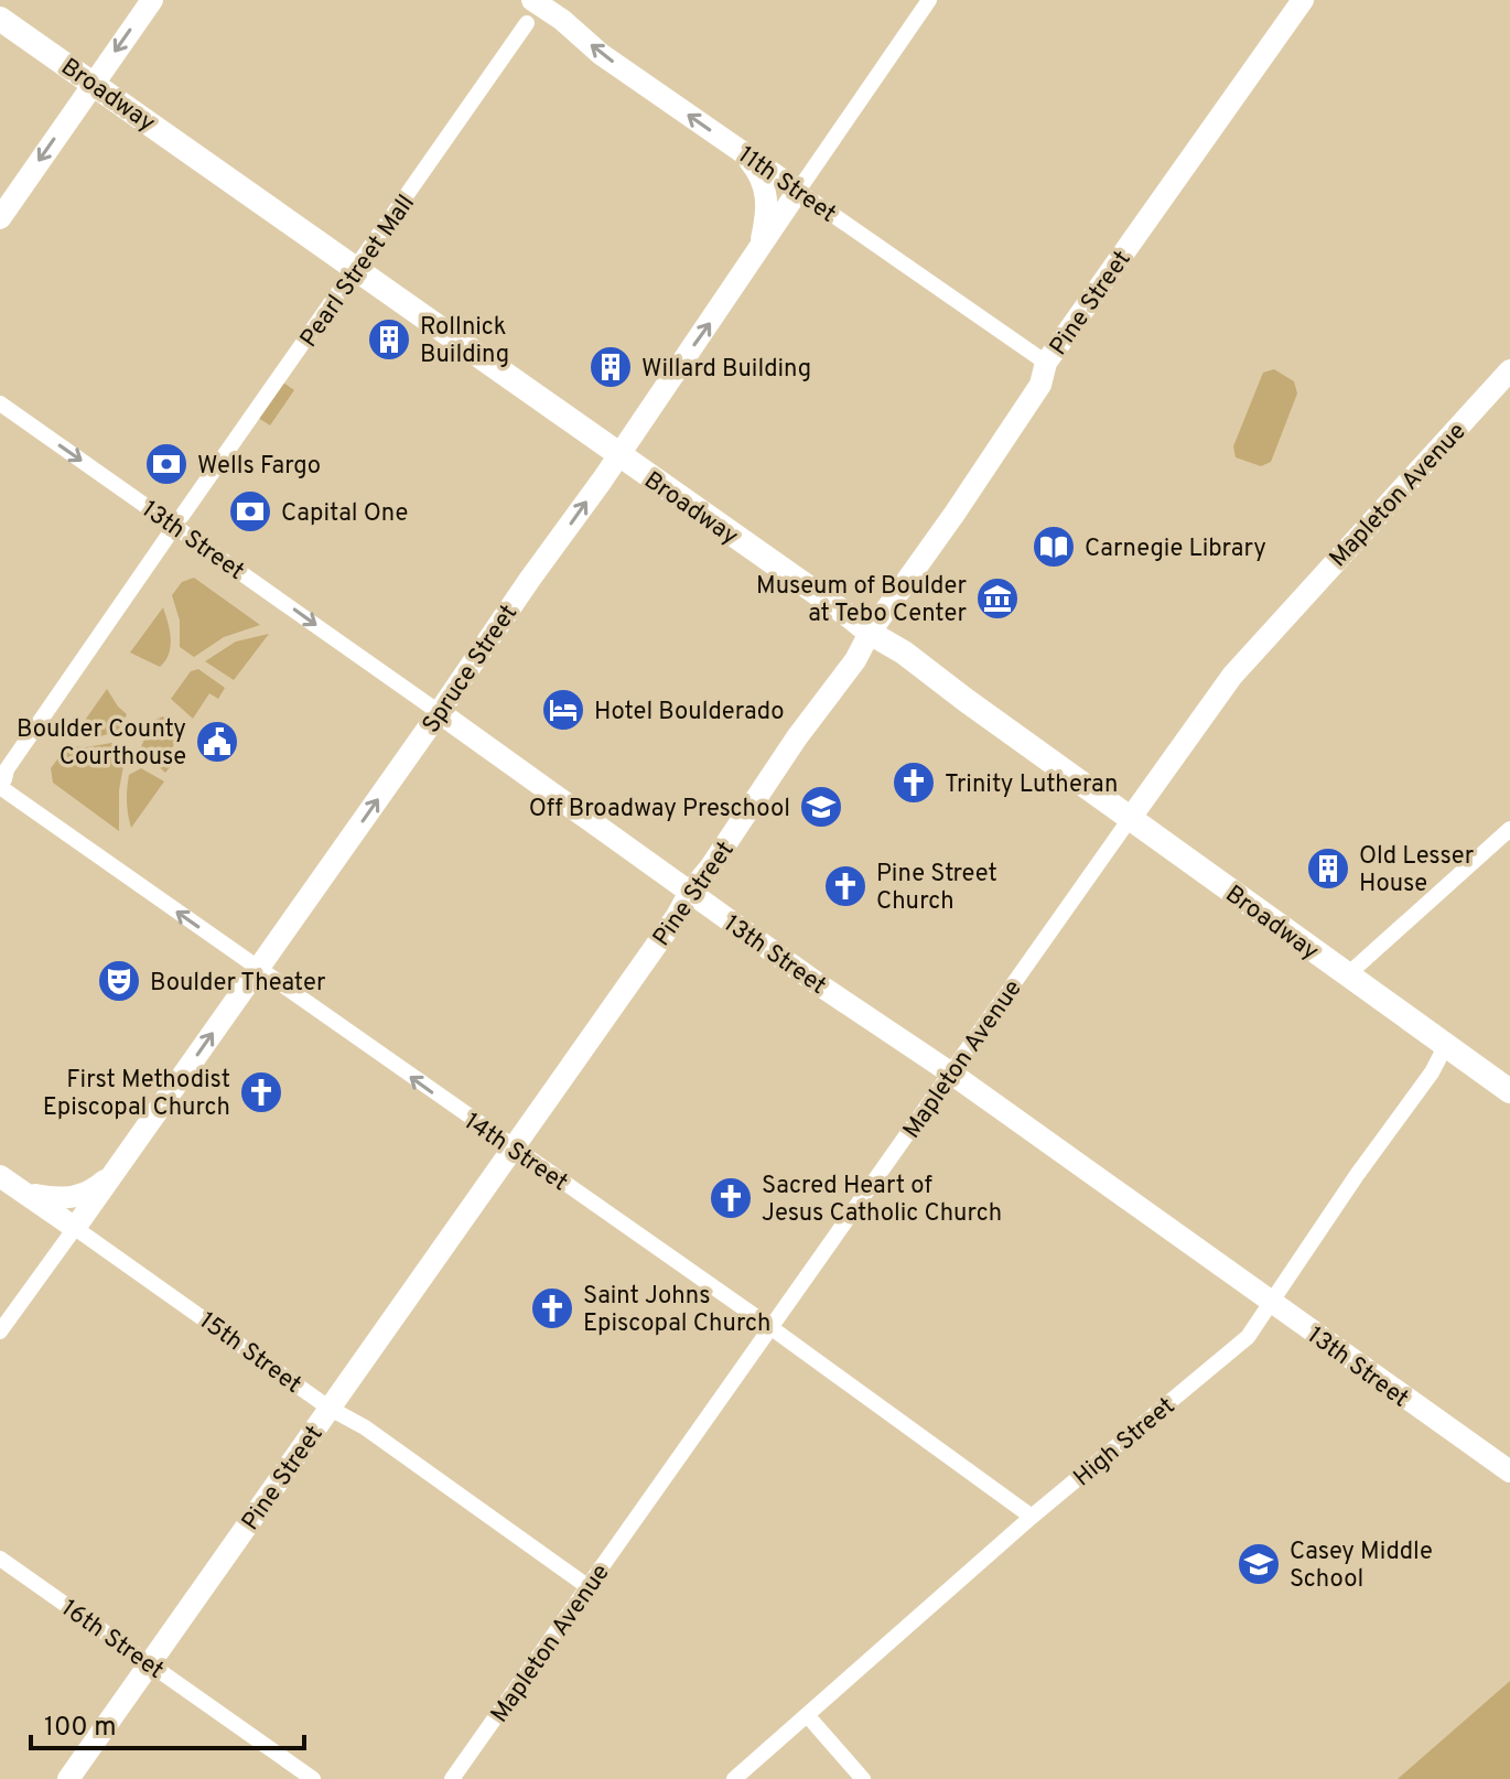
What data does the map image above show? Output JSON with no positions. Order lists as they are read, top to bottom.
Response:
{
  "streets": {
    "main road": ["Broadway"],
    "street": [
      "11th Street",
      "Pearl Street Mall",
      "Pine Street",
      "Mapleton Avenue",
      "13th Street",
      "Spruce Street",
      "14th Street",
      "15th Street",
      "High Street",
      "16th Street"
    ]
  },
  "crossings": [
    ["Broadway", "Pearl Street Mall"],
    ["Broadway", "Pine Street"],
    ["Broadway", "Mapleton Avenue"],
    ["Broadway", "Spruce Street"],
    ["Broadway", "High Street"],
    ["11th Street", "Pearl Street Mall"],
    ["11th Street", "Pine Street"],
    ["11th Street", "Spruce Street"],
    ["Pine Street", "13th Street"],
    ["Pine Street", "14th Street"],
    ["Pine Street", "15th Street"],
    ["Pine Street", "16th Street"],
    ["Mapleton Avenue", "13th Street"],
    ["Mapleton Avenue", "14th Street"],
    ["Mapleton Avenue", "15th Street"],
    ["13th Street", "Spruce Street"],
    ["13th Street", "High Street"],
    ["Spruce Street", "14th Street"],
    ["Spruce Street", "15th Street"],
    ["14th Street", "High Street"]
  ],
  "one_way": ["11th Street", "Spruce Street", "14th Street"],
  "places": {
    "building": ["Rollnick Building", "Willard Building", "Old Lesser House"],
    "bank": ["Wells Fargo", "Capital One"],
    "library": ["Carnegie Library"],
    "museum": ["Museum of Boulder at Tebo Center"],
    "hotel": ["Hotel Boulderado"],
    "public building": ["Boulder County Courthouse"],
    "church": [
      "Trinity Lutheran",
      "Pine Street Church",
      "First Methodist Episcopal Church",
      "Sacred Heart of Jesus Catholic Church",
      "Saint Johns Episcopal Church"
    ],
    "school or university": ["Off Broadway Preschool", "Casey Middle School"],
    "theatre": ["Boulder Theater"]
  },
  "scale_bar": "100 m"
}
